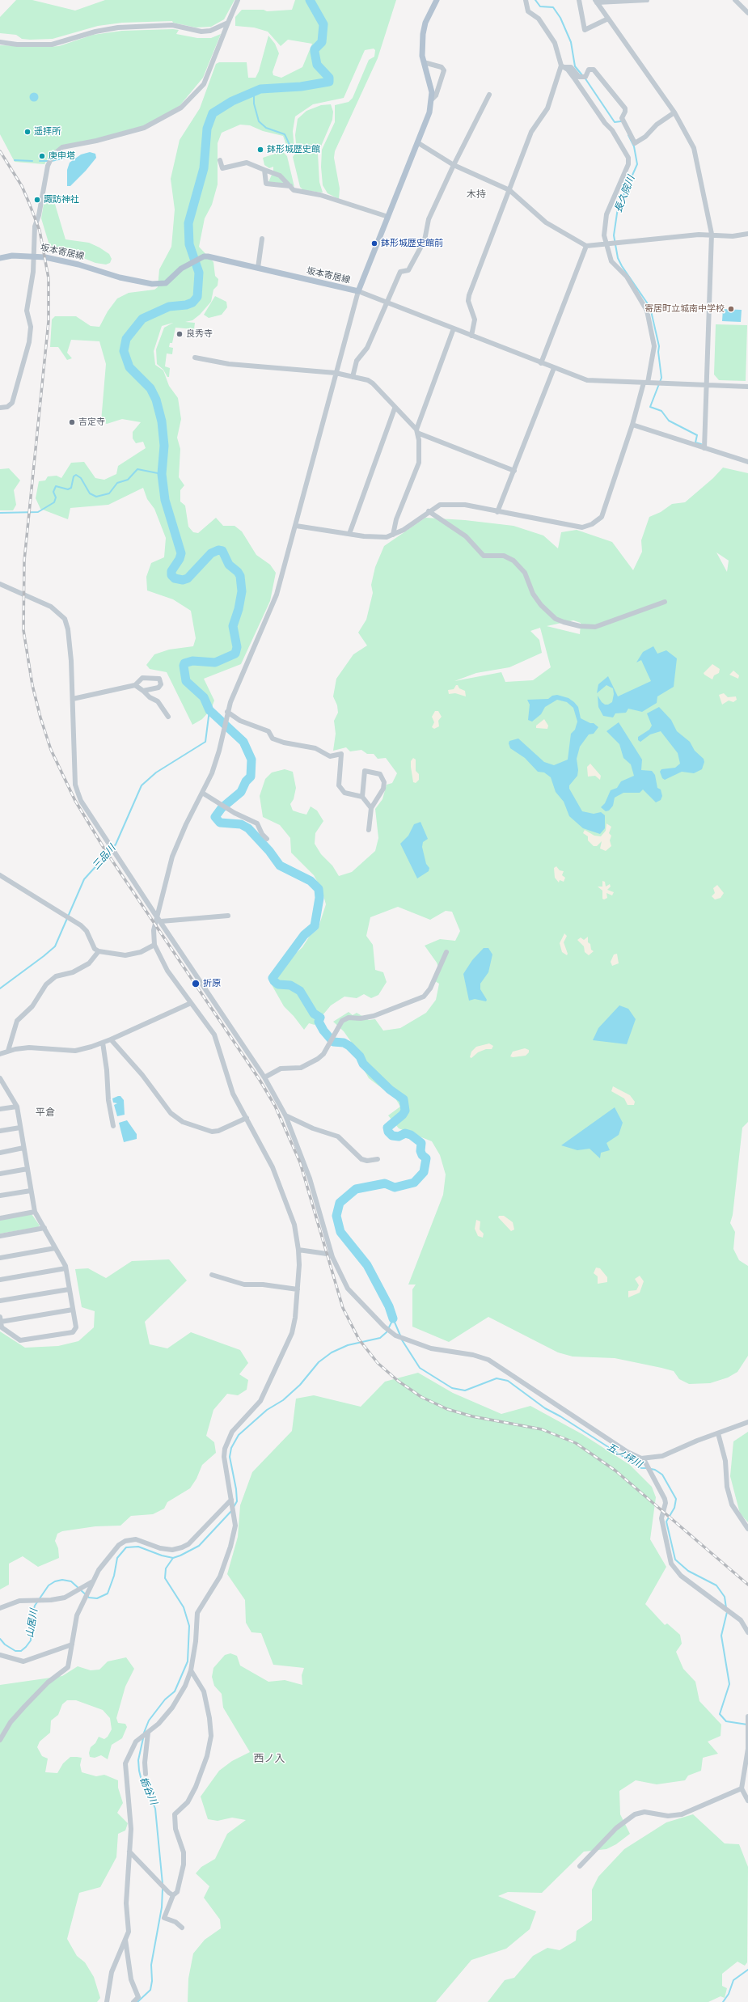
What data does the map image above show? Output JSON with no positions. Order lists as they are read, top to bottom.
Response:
{
  "streets": {
    "main road": ["坂本寄居線"]
  },
  "districts": ["木持", "平倉", "西ノ入"],
  "water": [
    "長久院川",
    "三品川",
    "五ノ坪川",
    "山居川",
    "栃谷川"
  ],
  "places": [
    "遥拝所",
    "鉢形城歴史館",
    "庚申塔",
    "諏訪神社",
    "鉢形城歴史館前",
    "寄居町立城南中学校",
    "良秀寺",
    "吉定寺",
    "折原"
  ]
}
